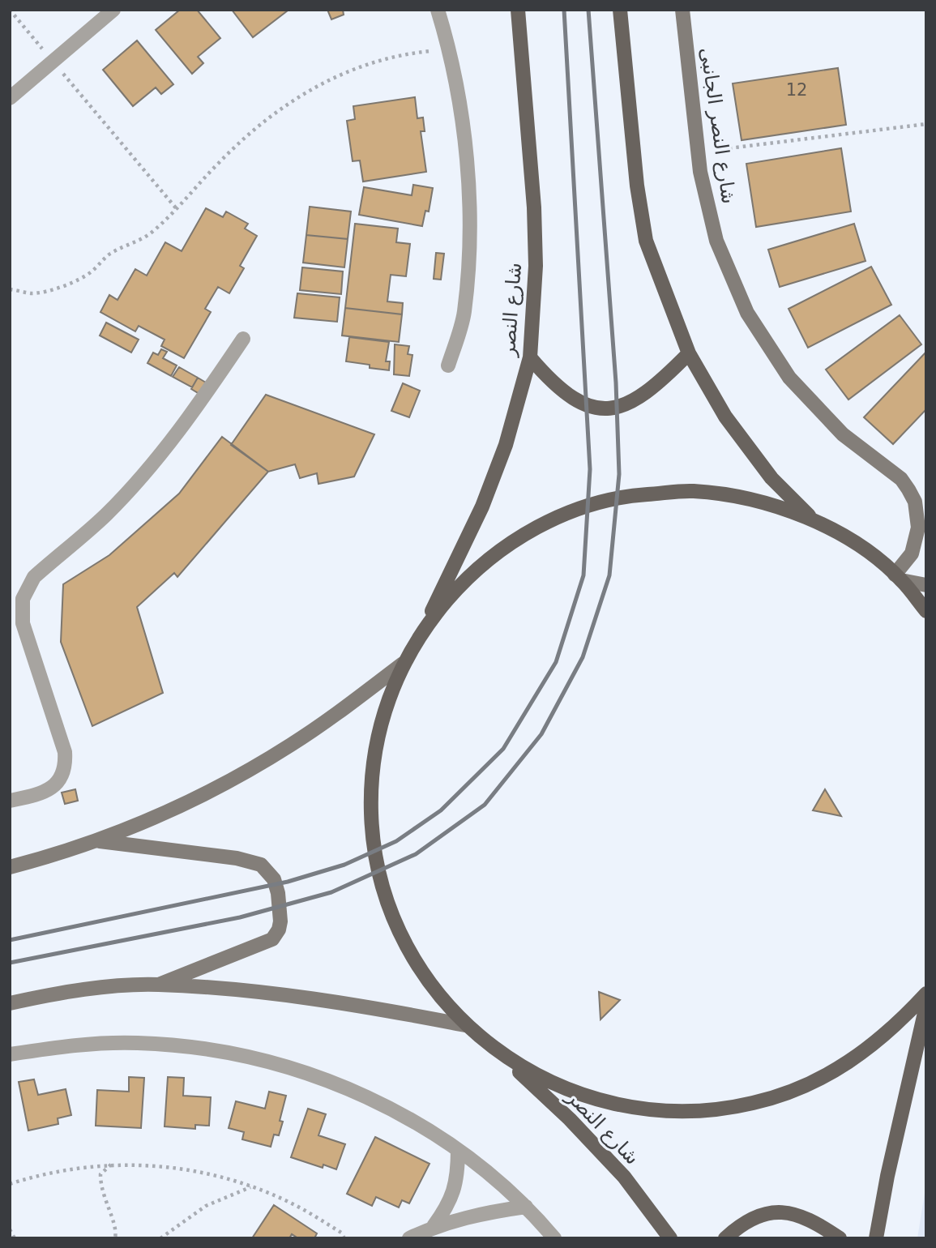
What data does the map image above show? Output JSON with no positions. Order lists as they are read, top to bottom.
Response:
{
  "streets": {
    "main road": ["شارع النصر الجانبى", "شارع النصر"]
  },
  "house_numbers": ["12"]
}
